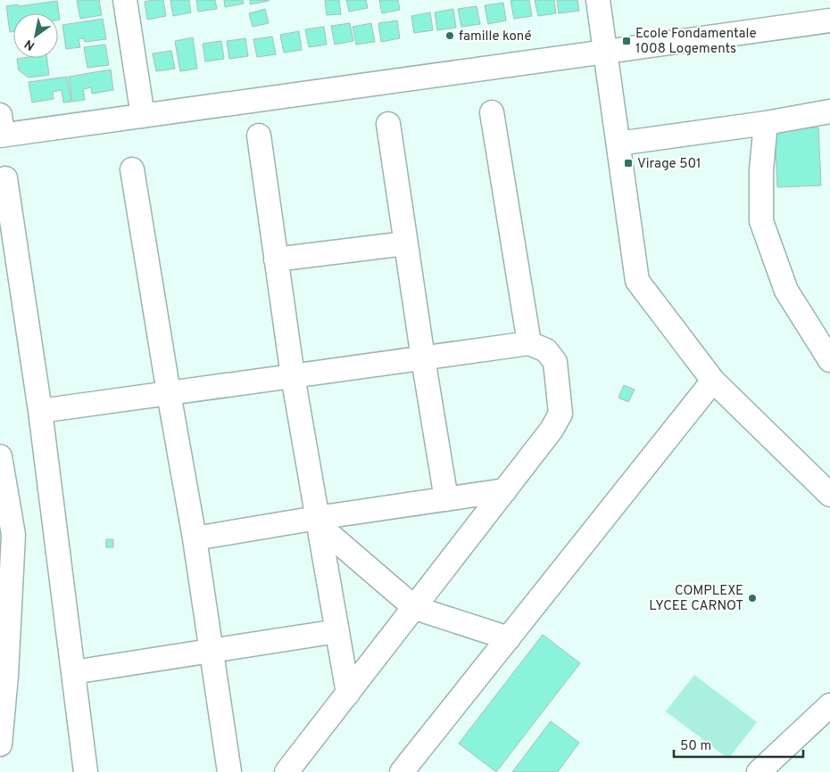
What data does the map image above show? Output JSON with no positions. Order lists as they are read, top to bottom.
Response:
{
  "places": {
    "other": ["famille koné", "COMPLEXE LYCEE CARNOT"],
    "transit": ["Ecole Fondamentale 1008 Logements", "Virage 501"]
  },
  "scale_bar": "50 m",
  "north": "bottom left"
}
